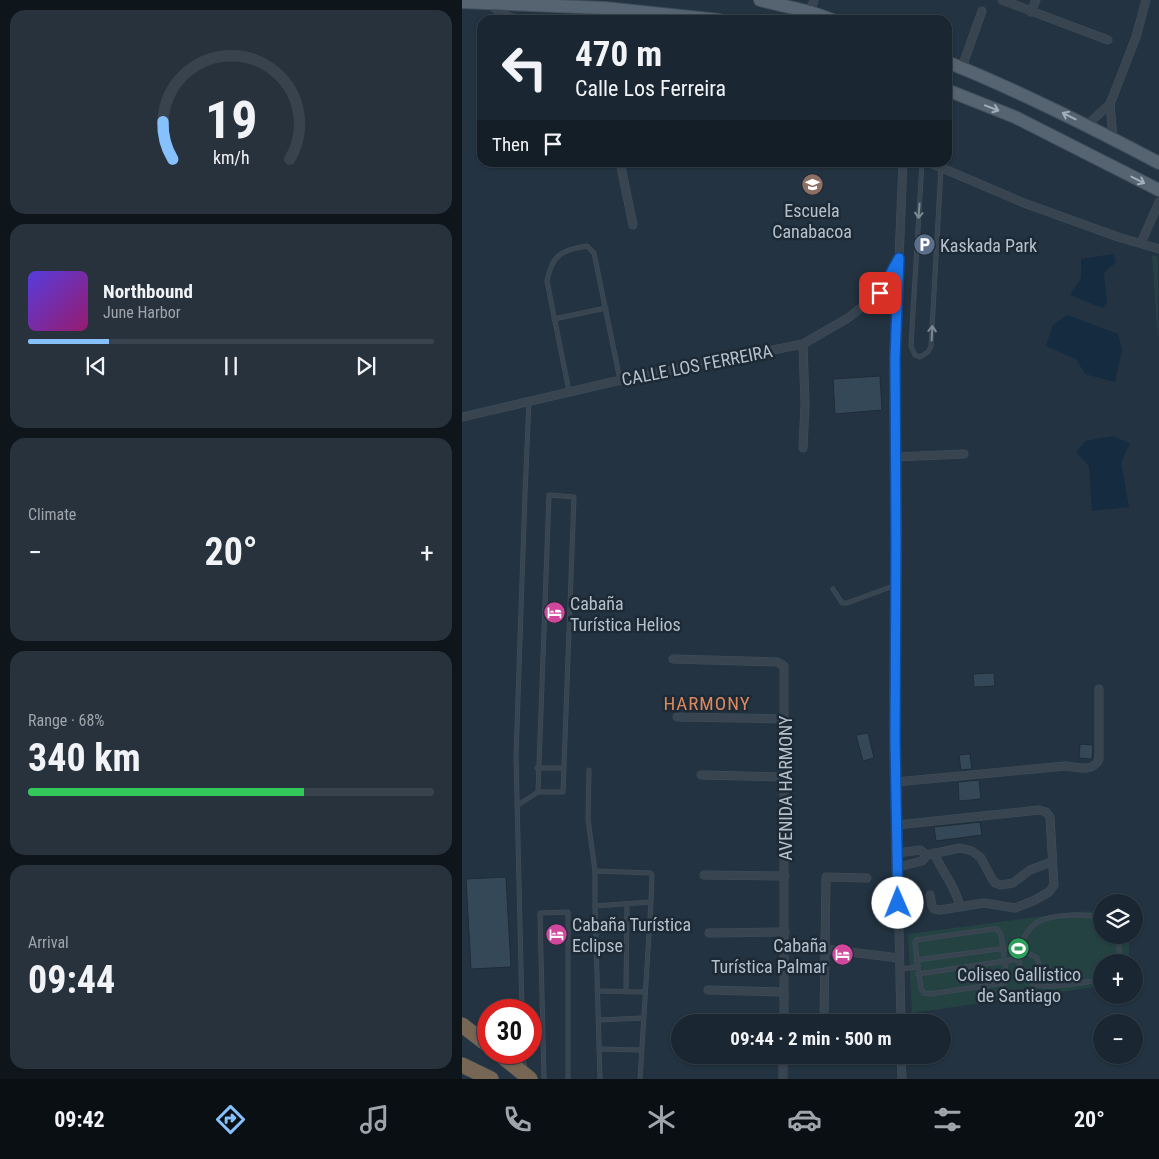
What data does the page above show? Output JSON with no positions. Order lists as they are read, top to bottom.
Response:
{
  "streets": {
    "street": ["CALLE LOS FERREIRA", "AVENIDA HARMONY"]
  },
  "districts": ["HARMONY"],
  "places": {
    "school or university": ["Escuela Canabacoa"],
    "parking": ["Kaskada Park"],
    "hotel": ["Cabaña Turística Helios", "Cabaña Turística Eclipse", "Cabaña Turística Palmar"],
    "sports": ["Coliseo Gallístico de Santiago"]
  },
  "page": {
    "turn": ["470 m", "Calle Los Ferreira"],
    "then": "Then",
    "song": ["Northbound", "June Harbor"],
    "tile": [
      "Climate",
      ["Range · 68%", "340 km"],
      ["Arrival", "09:44"]
    ],
    "heat": ["−", "20°", "+"],
    "map_buttons": ["+", "−"],
    "limit": "30",
    "trip": "09:44 · 2 min · 500 m",
    "tabs": ["09:42", "20°"],
    "gauge": ["19", "km/h"]
  }
}
